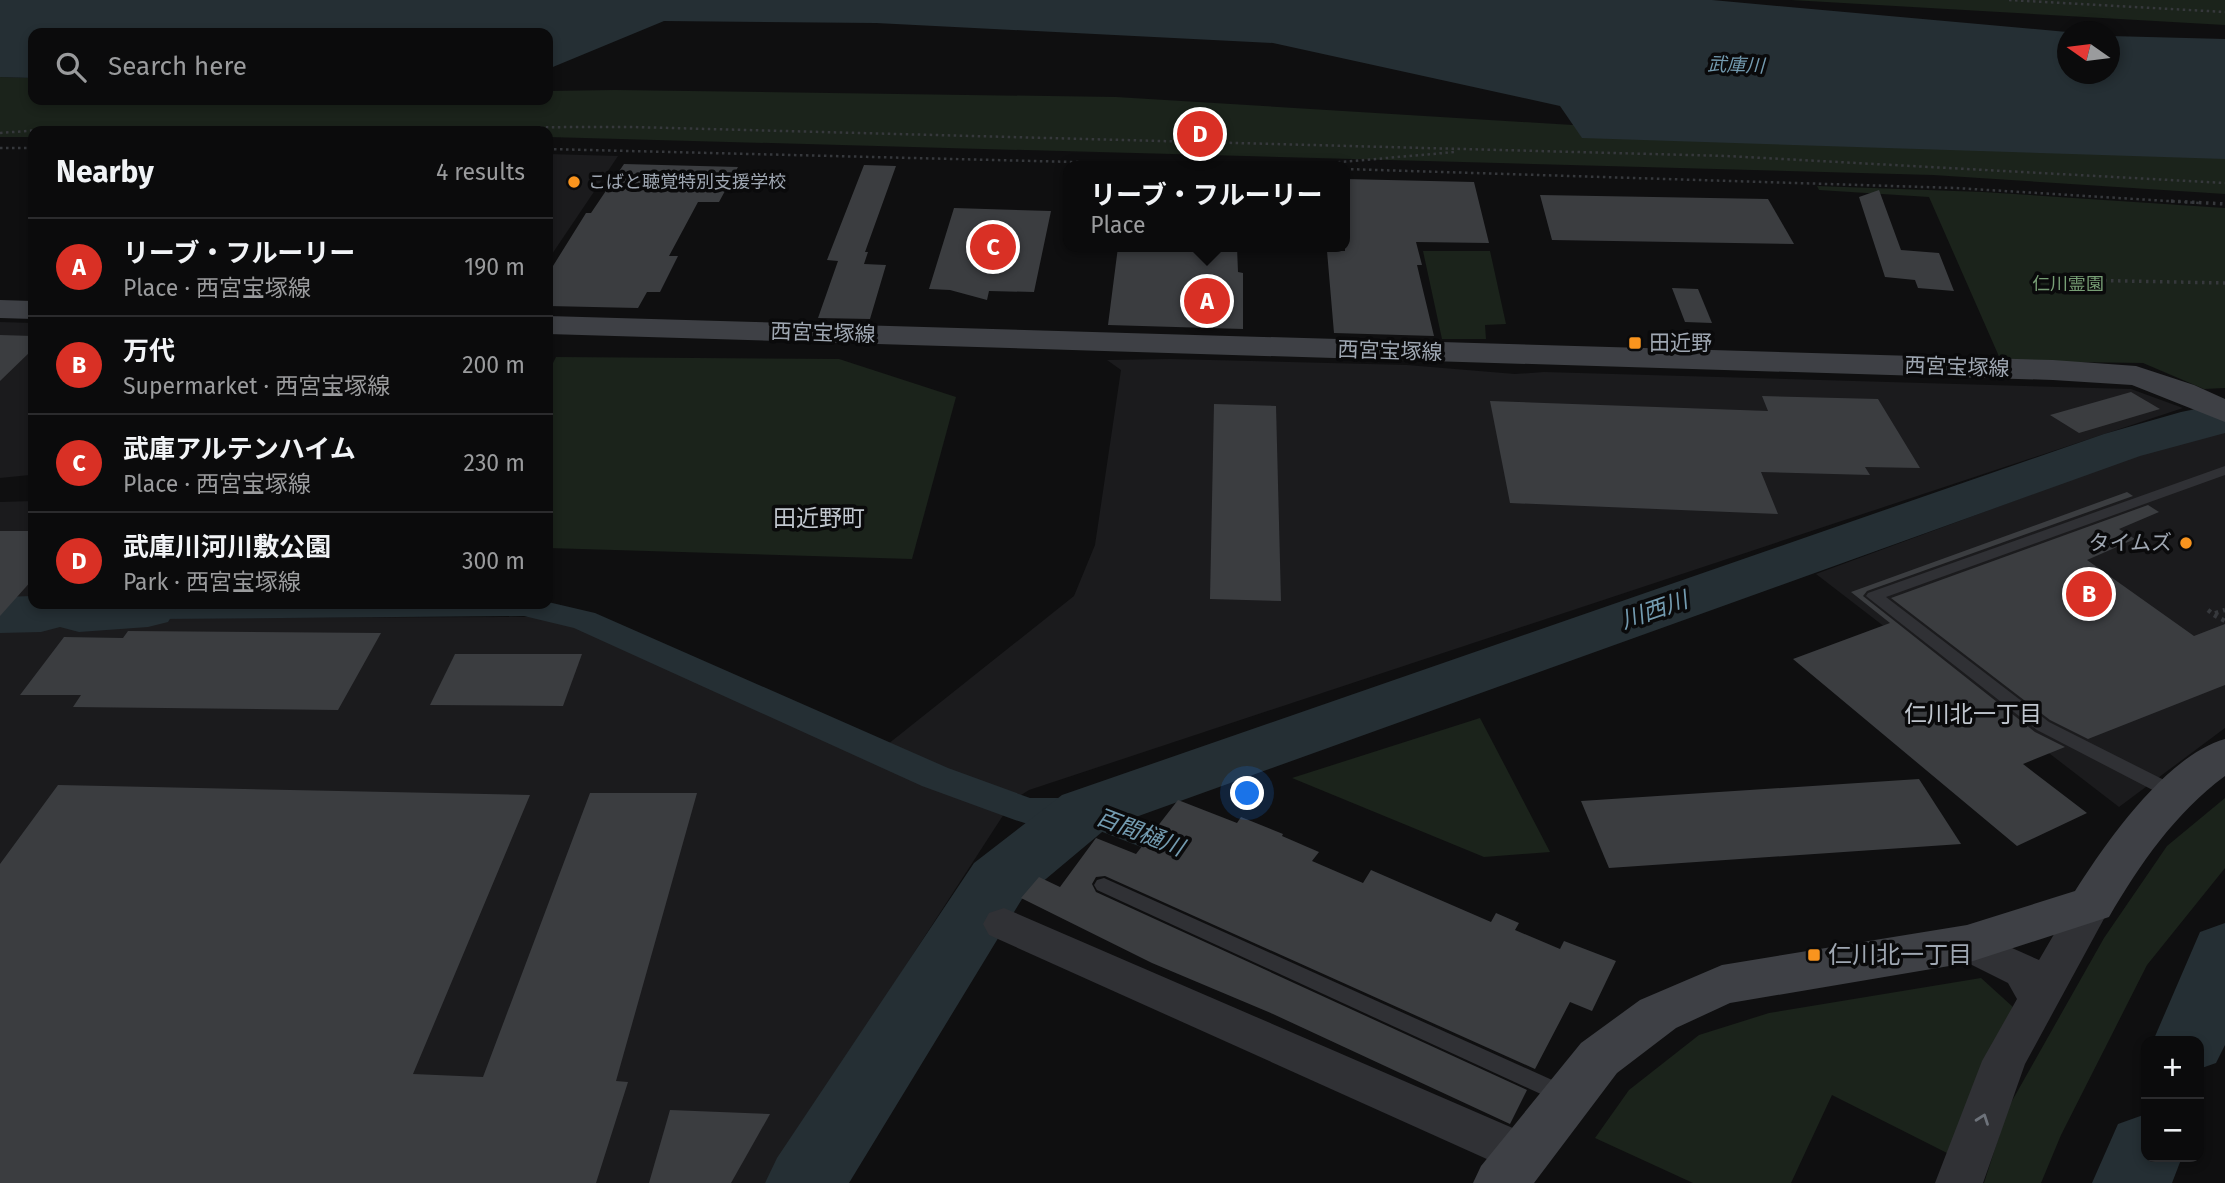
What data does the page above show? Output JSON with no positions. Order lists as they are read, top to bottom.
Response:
{
  "streets": {
    "main road": ["西宮宝塚線"]
  },
  "districts": ["田近野町", "仁川北一丁目"],
  "water": ["武庫川", "川西川", "百間樋川"],
  "parks": ["仁川霊園"],
  "places": {
    "other": ["こばと聴覚特別支援学校", "タイムズ"],
    "transit": ["田近野", "仁川北一丁目"]
  },
  "north": "left",
  "page": {
    "search": "Search here",
    "pins": [
      "D",
      "C",
      "A",
      "B"
    ],
    "heading": ["Nearby", "4 results"],
    "popup": ["リーブ・フルーリー", "Place"],
    "list": [
      {
        "mark": "A",
        "name": "リーブ・フルーリー",
        "note": "Place · 西宮宝塚線",
        "value": "190 m"
      },
      {
        "mark": "B",
        "name": "万代",
        "note": "Supermarket · 西宮宝塚線",
        "value": "200 m"
      },
      {
        "mark": "C",
        "name": "武庫アルテンハイム",
        "note": "Place · 西宮宝塚線",
        "value": "230 m"
      },
      {
        "mark": "D",
        "name": "武庫川河川敷公園",
        "note": "Park · 西宮宝塚線",
        "value": "300 m"
      }
    ],
    "map_buttons": ["+", "−"]
  }
}
